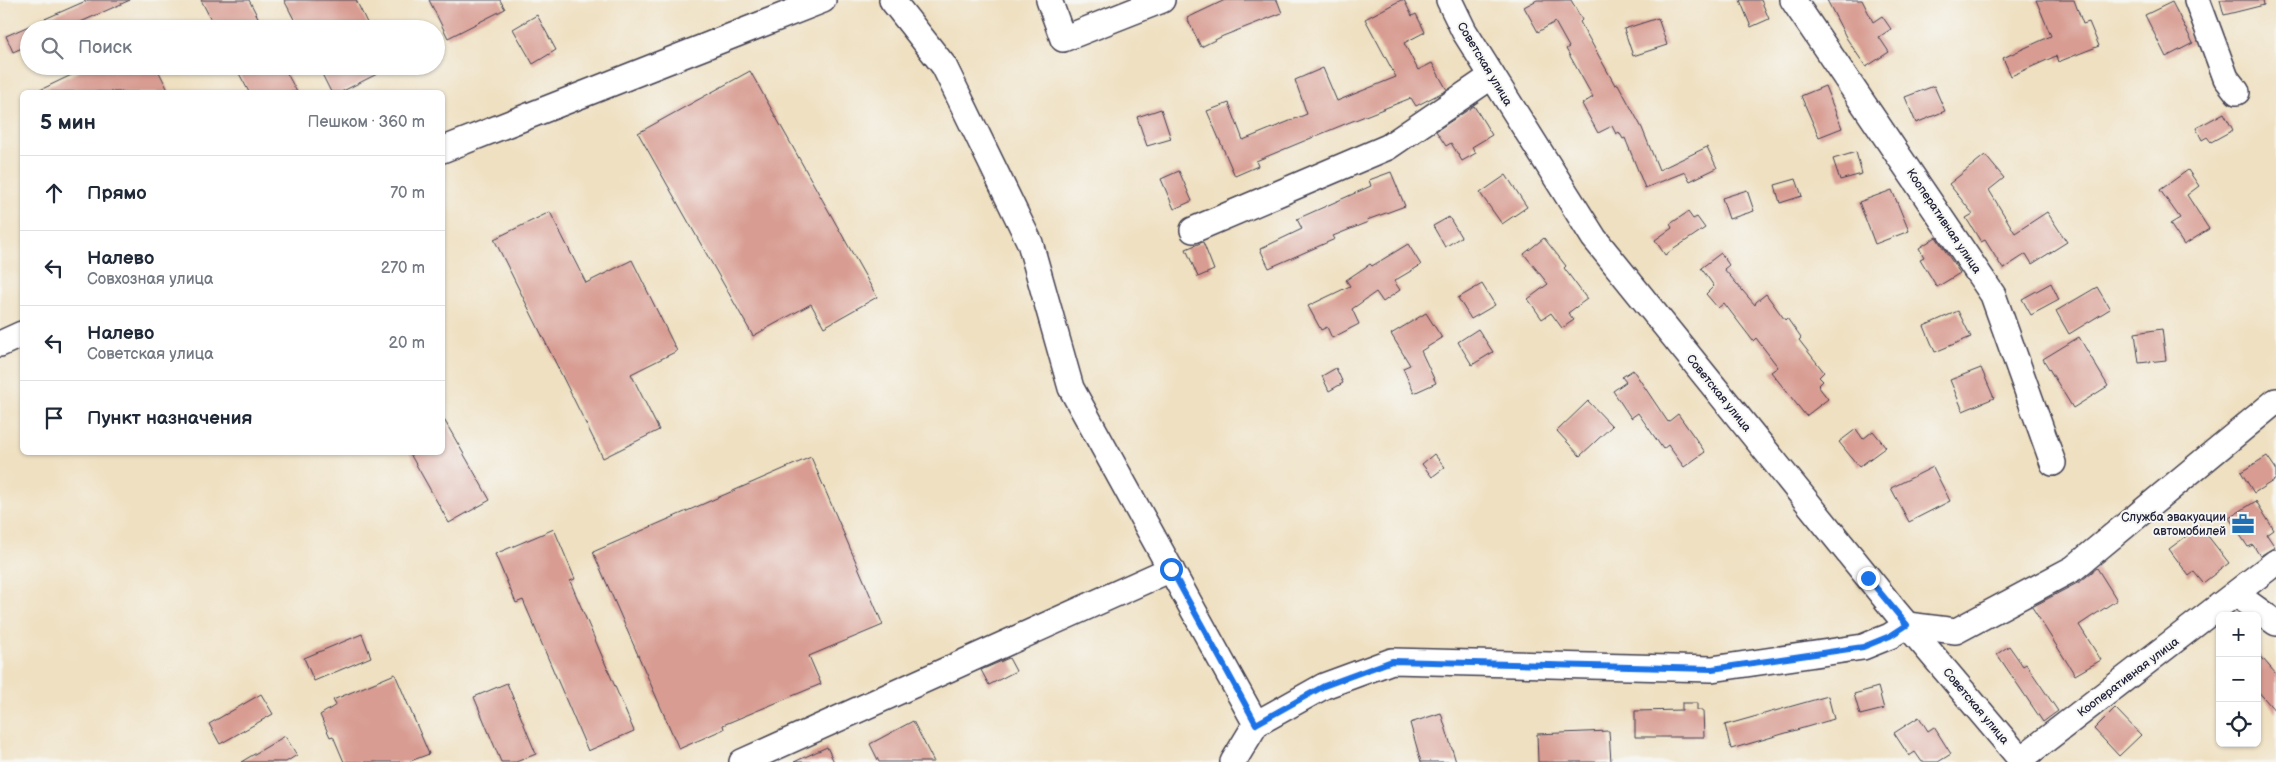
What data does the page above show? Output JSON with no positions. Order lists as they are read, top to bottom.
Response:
{
  "streets": {
    "street": ["Советская улица", "Кооперативная улица"]
  },
  "crossings": [
    ["Советская улица", "Кооперативная улица"]
  ],
  "places": {
    "office": ["Служба эвакуации автомобилей"]
  },
  "page": {
    "search": "Поиск",
    "heading": ["5 мин", "Пешком · 360 m"],
    "list": [
      ["Прямо", "70 m"],
      ["Налево", "Совхозная улица", "270 m"],
      ["Налево", "Советская улица", "20 m"],
      "Пункт назначения"
    ],
    "map_buttons": ["+", "−"]
  }
}
